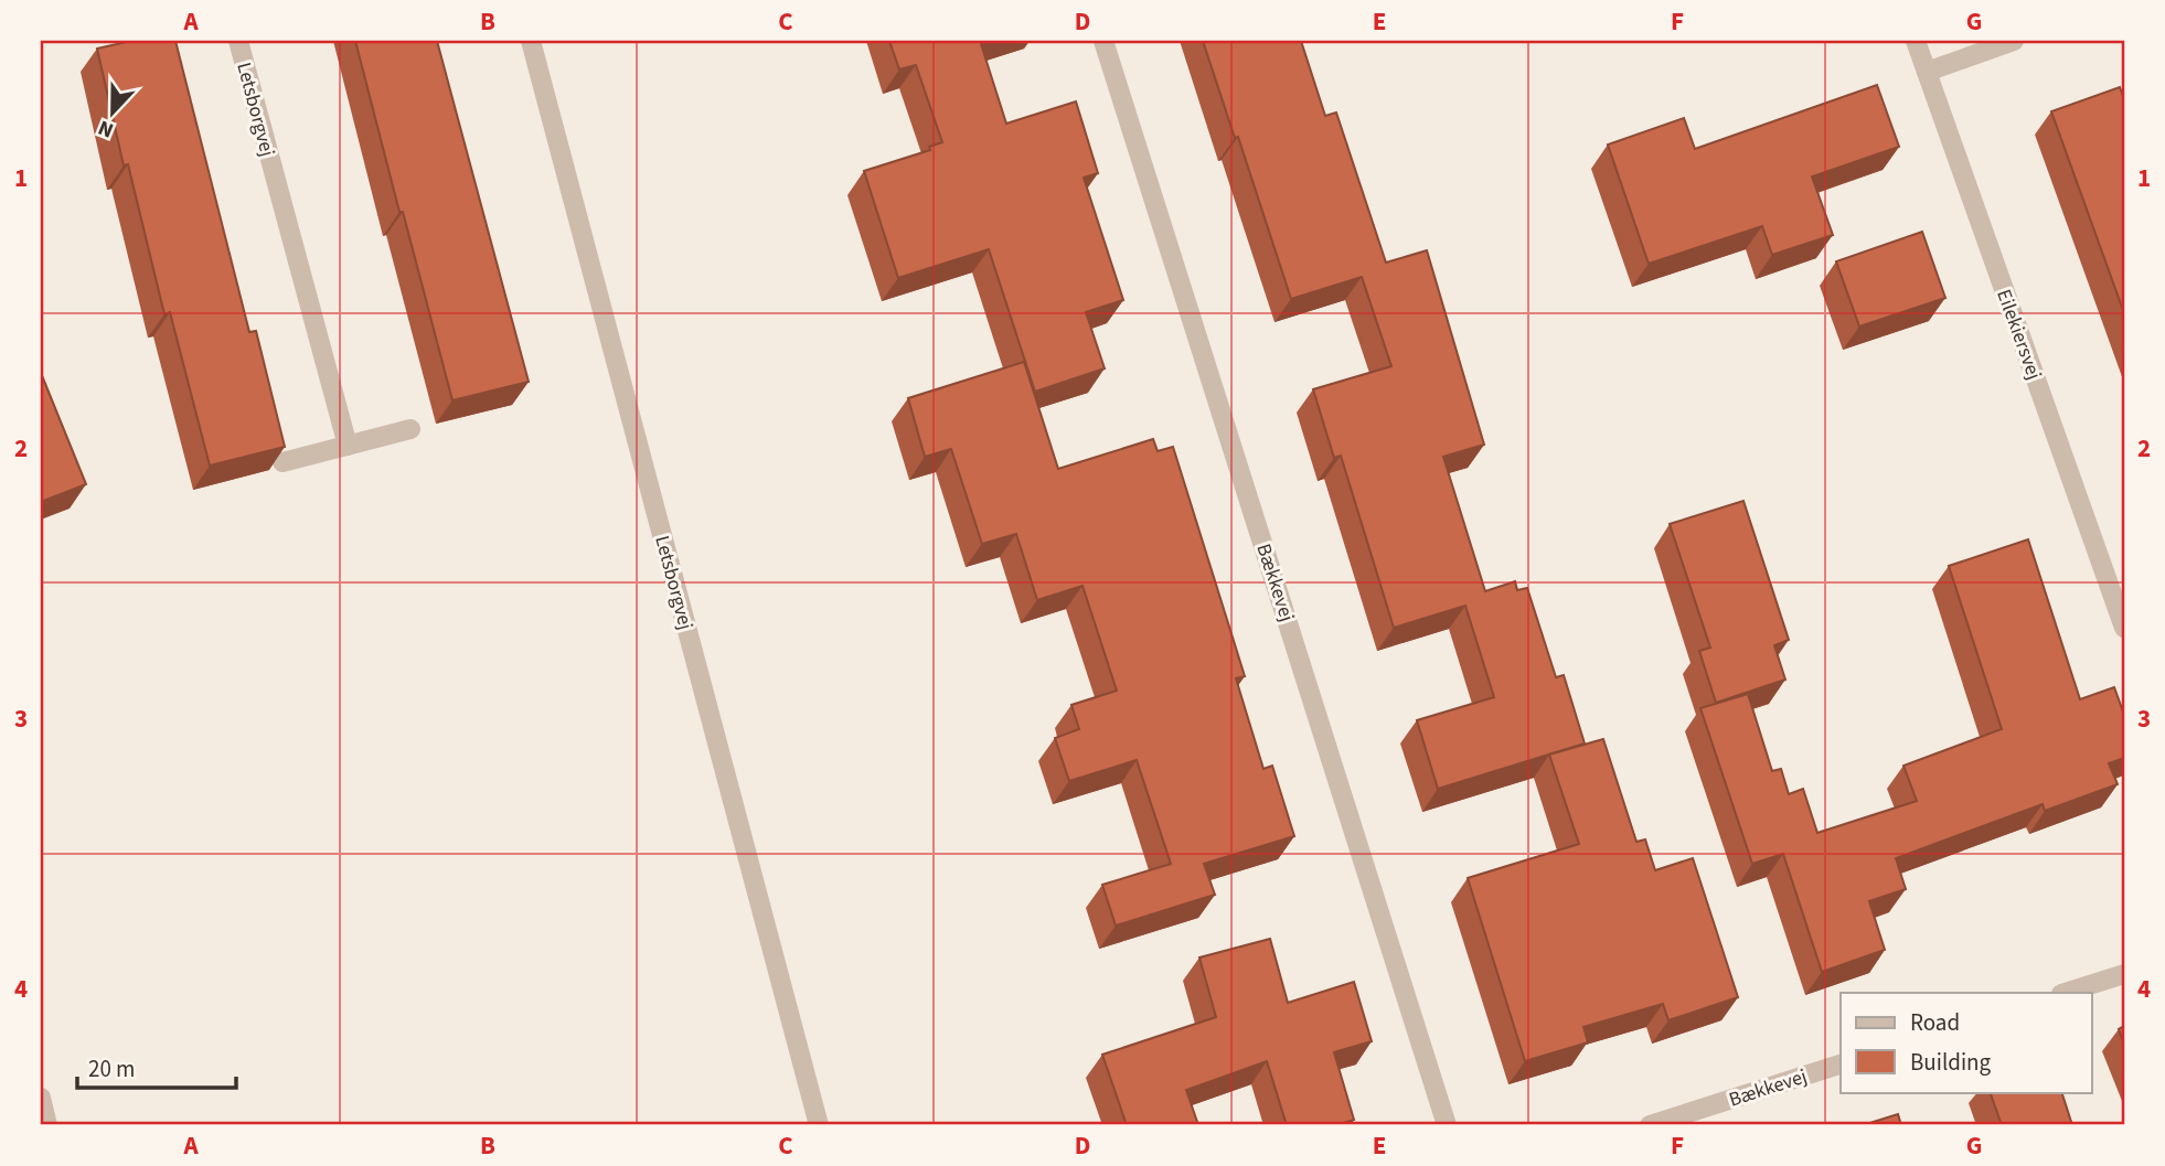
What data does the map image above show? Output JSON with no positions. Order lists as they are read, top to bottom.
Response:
{
  "streets": {
    "street": ["Letsborgvej", "Eilekiersvej", "Bækkevej"]
  },
  "legend": ["Road", "Building"],
  "scale_bar": "20 m",
  "north": "bottom",
  "grid": {
    "columns": [
      "A",
      "B",
      "C",
      "D",
      "E",
      "F",
      "G"
    ],
    "rows": [
      "1",
      "2",
      "3",
      "4"
    ]
  }
}
